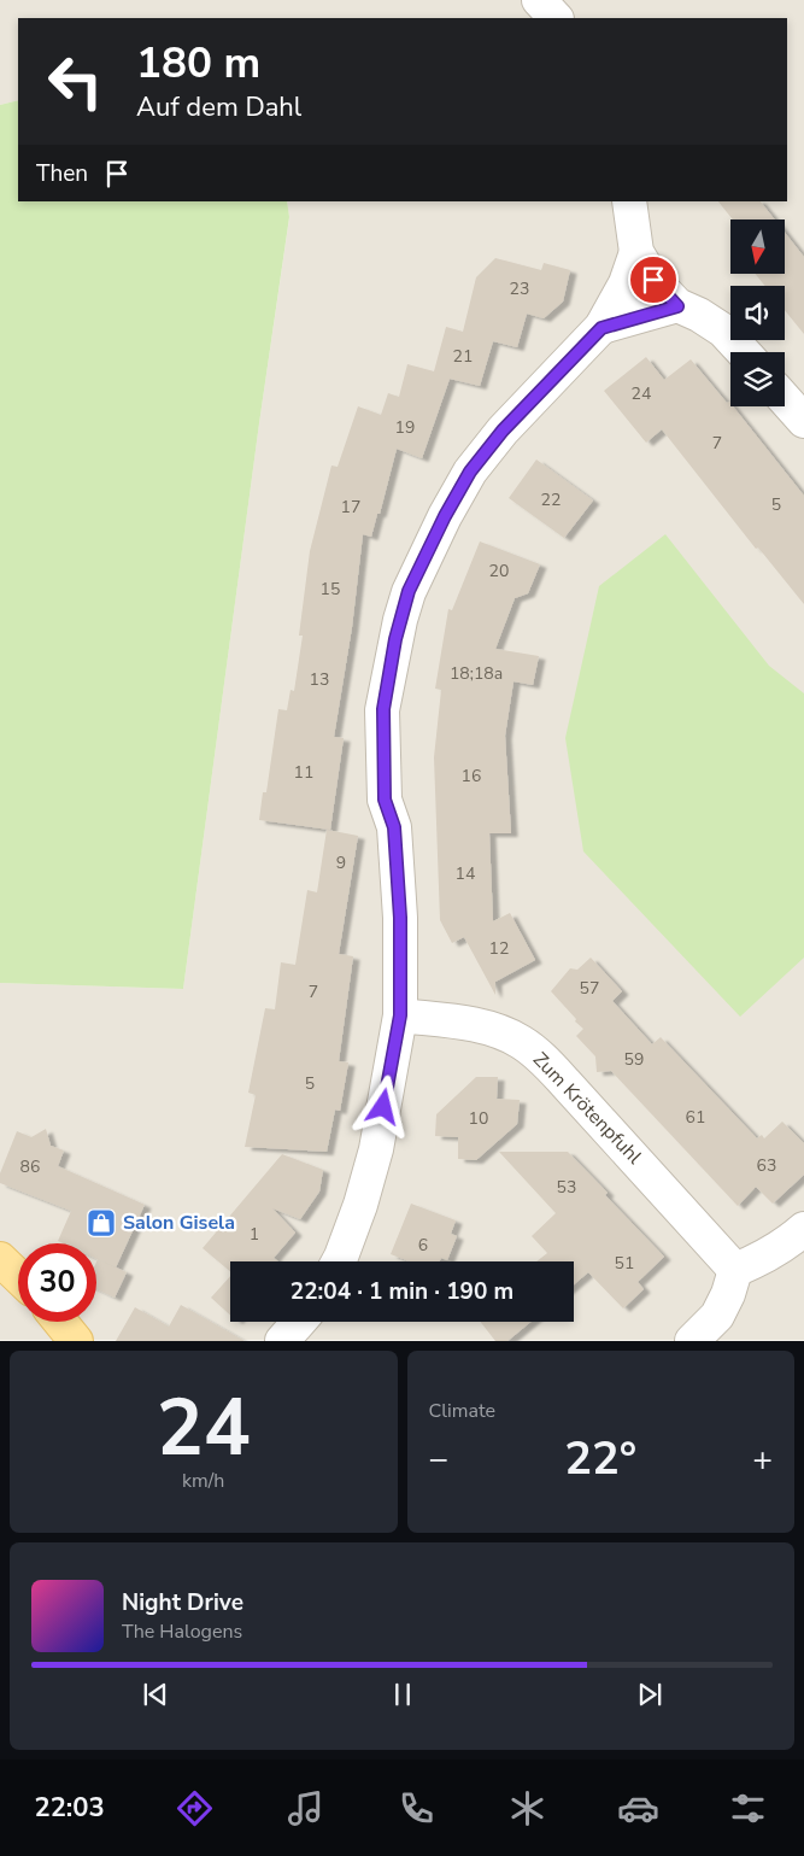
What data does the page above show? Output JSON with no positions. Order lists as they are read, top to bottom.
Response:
{
  "streets": {
    "street": ["Zum Krötenpfuhl"]
  },
  "places": {
    "shop": ["Salon Gisela"]
  },
  "house_numbers": [
    "23",
    "21",
    "24",
    "19",
    "7",
    "22",
    "5",
    "17",
    "20",
    "15",
    "18;18a",
    "13",
    "11",
    "16",
    "9",
    "14",
    "12",
    "57",
    "7",
    "59",
    "5",
    "61",
    "10",
    "63",
    "86",
    "53",
    "1",
    "6",
    "51"
  ],
  "north": "bottom",
  "page": {
    "turn": ["180 m", "Auf dem Dahl"],
    "then": "Then",
    "limit": "30",
    "trip": "22:04 · 1 min · 190 m",
    "tile": [
      ["24", "km/h"],
      "Climate"
    ],
    "heat": ["−", "22°", "+"],
    "song": ["Night Drive", "The Halogens"],
    "tabs": "22:03"
  }
}
